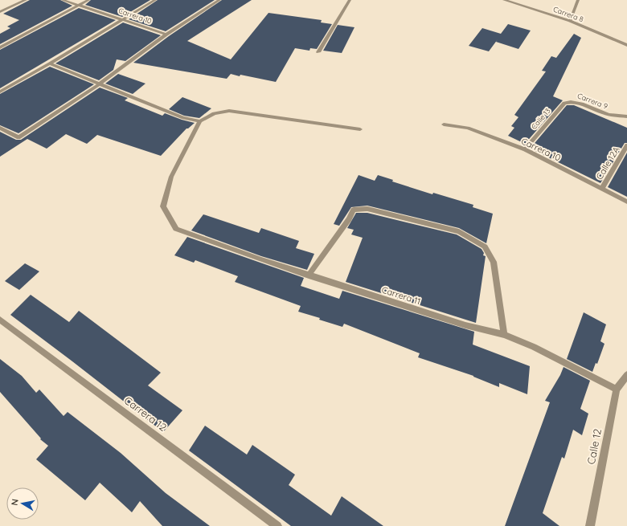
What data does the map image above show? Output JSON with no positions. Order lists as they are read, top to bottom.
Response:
{
  "streets": {
    "street": [
      "Carrera 8",
      "Carrera 10",
      "Carrera 9",
      "Calle 13",
      "Calle 12A",
      "Carrera 11",
      "Carrera 12",
      "Calle 12"
    ]
  },
  "crossings": [
    ["Carrera 10", "Calle 13"],
    ["Carrera 10", "Calle 12A"],
    ["Carrera 9", "Calle 13"],
    ["Carrera 11", "Calle 12"]
  ],
  "north": "left"
}
